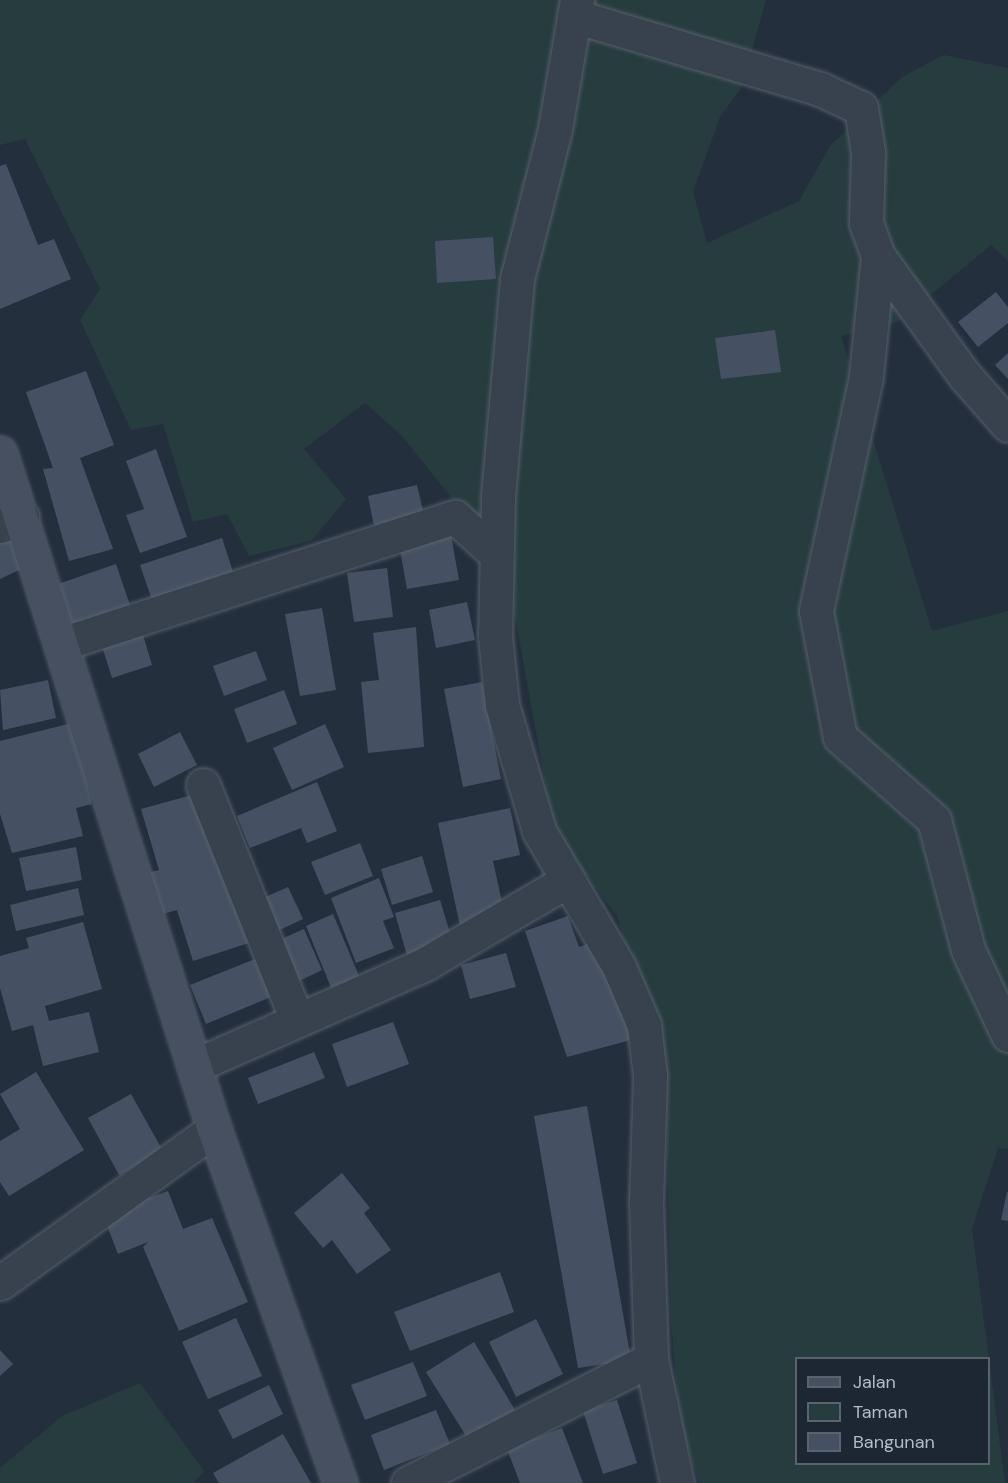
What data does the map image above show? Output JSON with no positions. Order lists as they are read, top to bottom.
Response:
{
  "legend": ["Jalan", "Taman", "Bangunan"]
}
